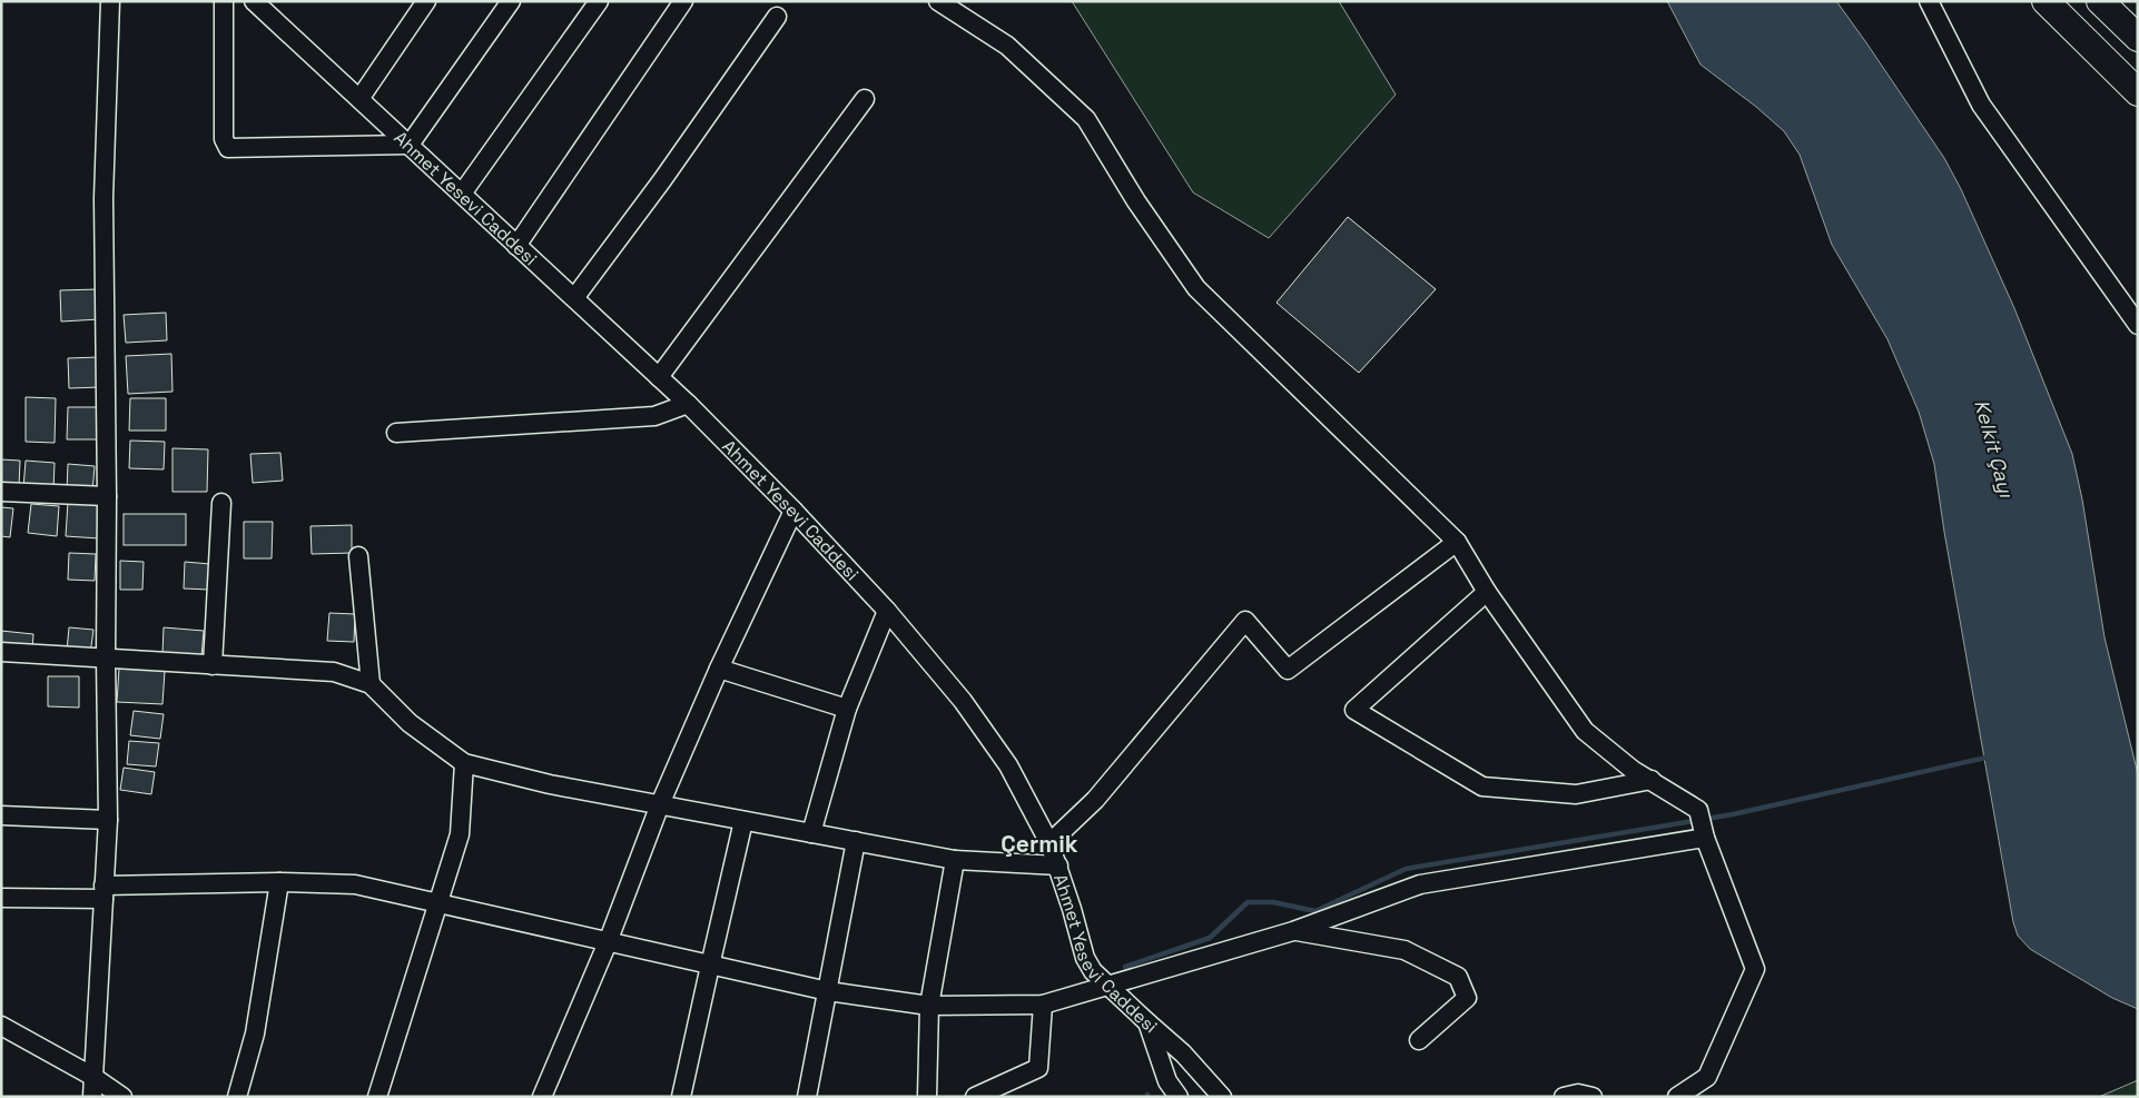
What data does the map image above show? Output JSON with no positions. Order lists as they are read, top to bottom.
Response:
{
  "streets": {
    "street": ["Ahmet Yesevi Caddesi"]
  },
  "districts": ["Çermik"],
  "water": ["Kelkit Çayı"]
}
